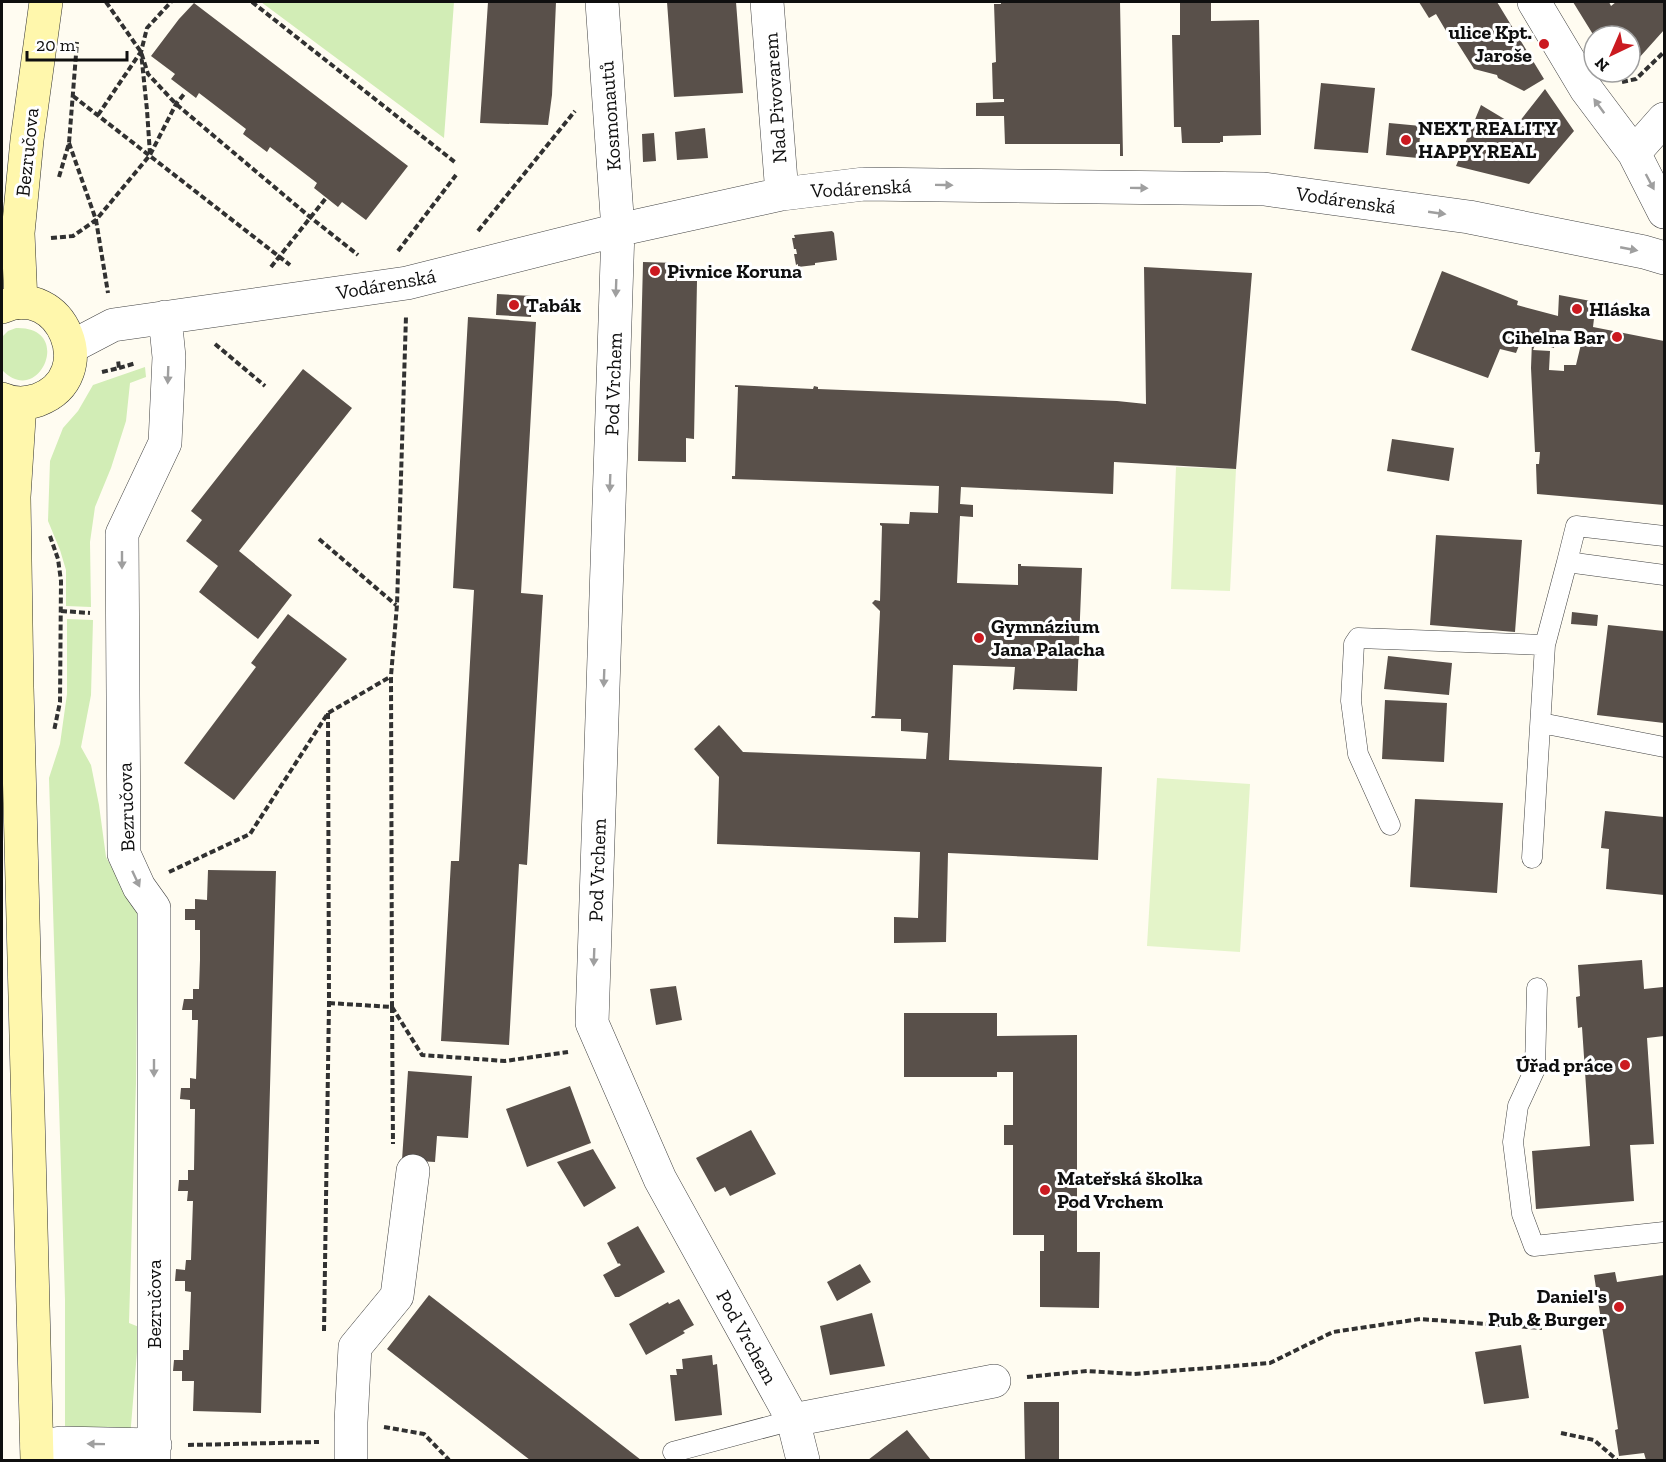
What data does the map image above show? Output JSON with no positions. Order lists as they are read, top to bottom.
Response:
{
  "streets": {
    "street": [
      "Nad Pivovarem",
      "Kosmonautů",
      "Bezručova",
      "Vodárenská",
      "Pod Vrchem"
    ]
  },
  "crossings": [
    ["Nad Pivovarem", "Vodárenská"],
    ["Kosmonautů", "Vodárenská"],
    ["Kosmonautů", "Pod Vrchem"],
    ["Bezručova", "Vodárenská"],
    ["Vodárenská", "Pod Vrchem"]
  ],
  "one_way": ["Vodárenská", "Pod Vrchem"],
  "places": [
    "ulice Kpt. Jaroše",
    "NEXT REALITY HAPPY REAL",
    "Pivnice Koruna",
    "Tabák",
    "Hláska",
    "Cihelna Bar",
    "Gymnázium Jana Palacha",
    "Úřad práce",
    "Mateřská školka Pod Vrchem",
    "Daniel's Pub & Burger"
  ],
  "scale_bar": "20 m",
  "north": "bottom left"
}
